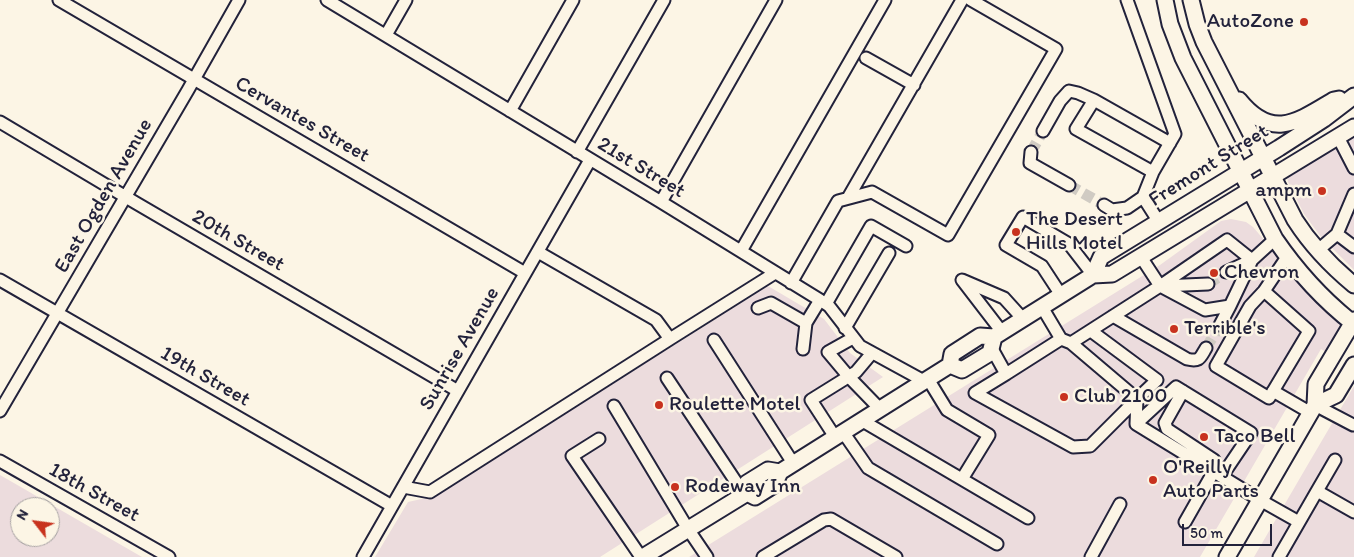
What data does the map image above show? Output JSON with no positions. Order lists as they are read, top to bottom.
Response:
{
  "streets": {
    "main road": ["Fremont Street"],
    "street": [
      "Cervantes Street",
      "21st Street",
      "East Ogden Avenue",
      "20th Street",
      "Sunrise Avenue",
      "19th Street",
      "18th Street"
    ]
  },
  "crossings": [
    ["Cervantes Street", "East Ogden Avenue"],
    ["Cervantes Street", "Sunrise Avenue"],
    ["Fremont Street", "21st Street"],
    ["21st Street", "Sunrise Avenue"],
    ["East Ogden Avenue", "20th Street"],
    ["East Ogden Avenue", "19th Street"],
    ["20th Street", "Sunrise Avenue"],
    ["Sunrise Avenue", "19th Street"]
  ],
  "places": [
    "AutoZone",
    "ampm",
    "The Desert Hills Motel",
    "Chevron",
    "Terrible's",
    "Club 2100",
    "Roulette Motel",
    "Taco Bell",
    "O'Reilly Auto Parts",
    "Rodeway Inn"
  ],
  "scale_bar": "50 m",
  "north": "top left"
}
